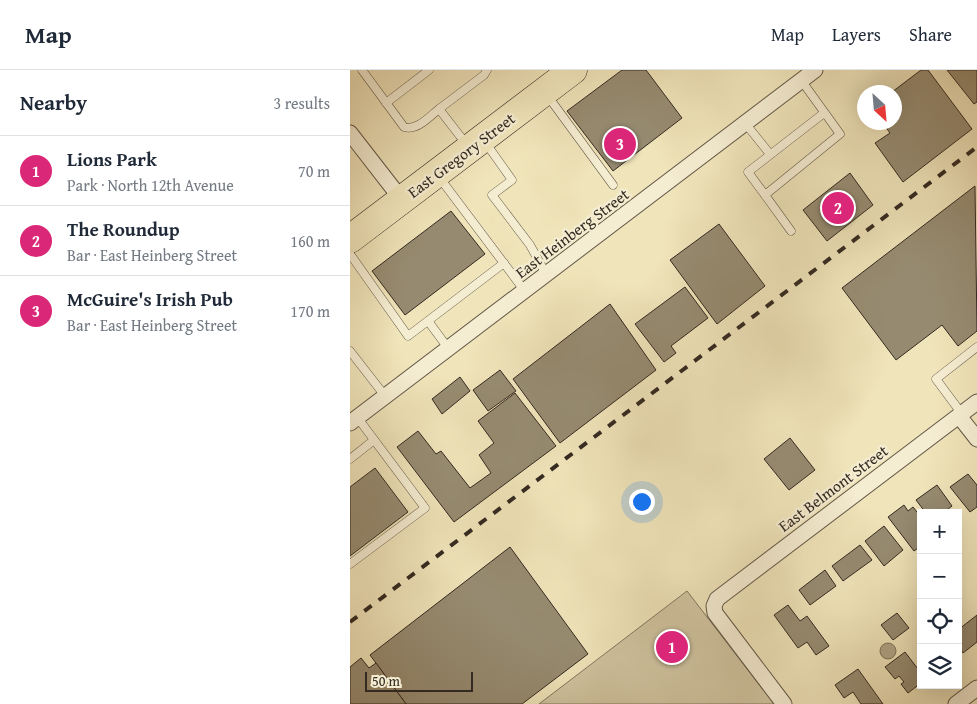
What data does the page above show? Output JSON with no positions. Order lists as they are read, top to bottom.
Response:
{
  "streets": {
    "highway": ["East Gregory Street"],
    "street": ["East Heinberg Street", "East Belmont Street"]
  },
  "scale_bar": "50 m",
  "north": "bottom right",
  "page": {
    "header": "Map",
    "nav": ["Map", "Layers", "Share"],
    "heading": ["Nearby", "3 results"],
    "pins": ["3", "2", "1"],
    "list": [
      {
        "mark": "1",
        "name": "Lions Park",
        "note": "Park · North 12th Avenue",
        "value": "70 m"
      },
      {
        "mark": "2",
        "name": "The Roundup",
        "note": "Bar · East Heinberg Street",
        "value": "160 m"
      },
      {
        "mark": "3",
        "name": "McGuire's Irish Pub",
        "note": "Bar · East Heinberg Street",
        "value": "170 m"
      }
    ],
    "map_buttons": ["+", "−"],
    "scale": "50 m"
  }
}
